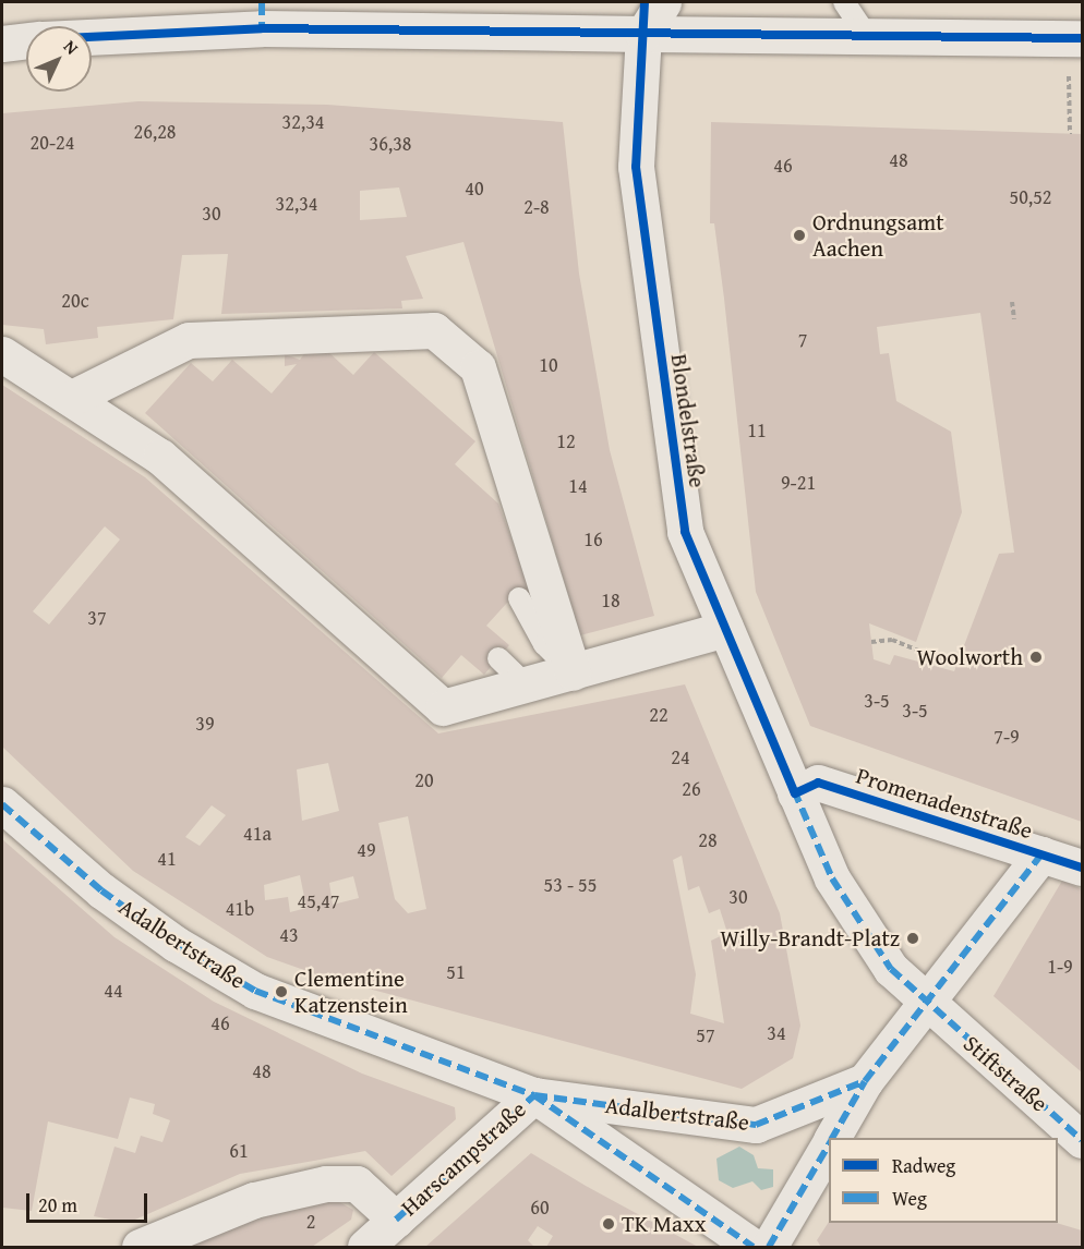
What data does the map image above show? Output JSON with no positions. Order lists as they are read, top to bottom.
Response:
{
  "streets": {
    "street": [
      "Blondelstraße",
      "Promenadenstraße",
      "Adalbertstraße",
      "Stiftstraße",
      "Harscampstraße"
    ]
  },
  "crossings": [
    ["Blondelstraße", "Promenadenstraße"],
    ["Adalbertstraße", "Harscampstraße"]
  ],
  "places": [
    "Ordnungsamt Aachen",
    "Woolworth",
    "Willy-Brandt-Platz",
    "Clementine Katzenstein",
    "TK Maxx"
  ],
  "house_numbers": [
    "32,34",
    "26,28",
    "20-24",
    "36,38",
    "48",
    "46",
    "40",
    "50,52",
    "32,34",
    "2-8",
    "30",
    "20c",
    "7",
    "10",
    "11",
    "12",
    "9-21",
    "14",
    "16",
    "18",
    "37",
    "3-5",
    "3-5",
    "22",
    "39",
    "7-9",
    "24",
    "20",
    "26",
    "41a",
    "28",
    "49",
    "41",
    "53 - 55",
    "30",
    "45,47",
    "41b",
    "43",
    "1-9",
    "51",
    "44",
    "46",
    "34",
    "57",
    "48",
    "61",
    "60",
    "2"
  ],
  "legend": ["Radweg", "Weg"],
  "scale_bar": "20 m",
  "north": "top right"
}
